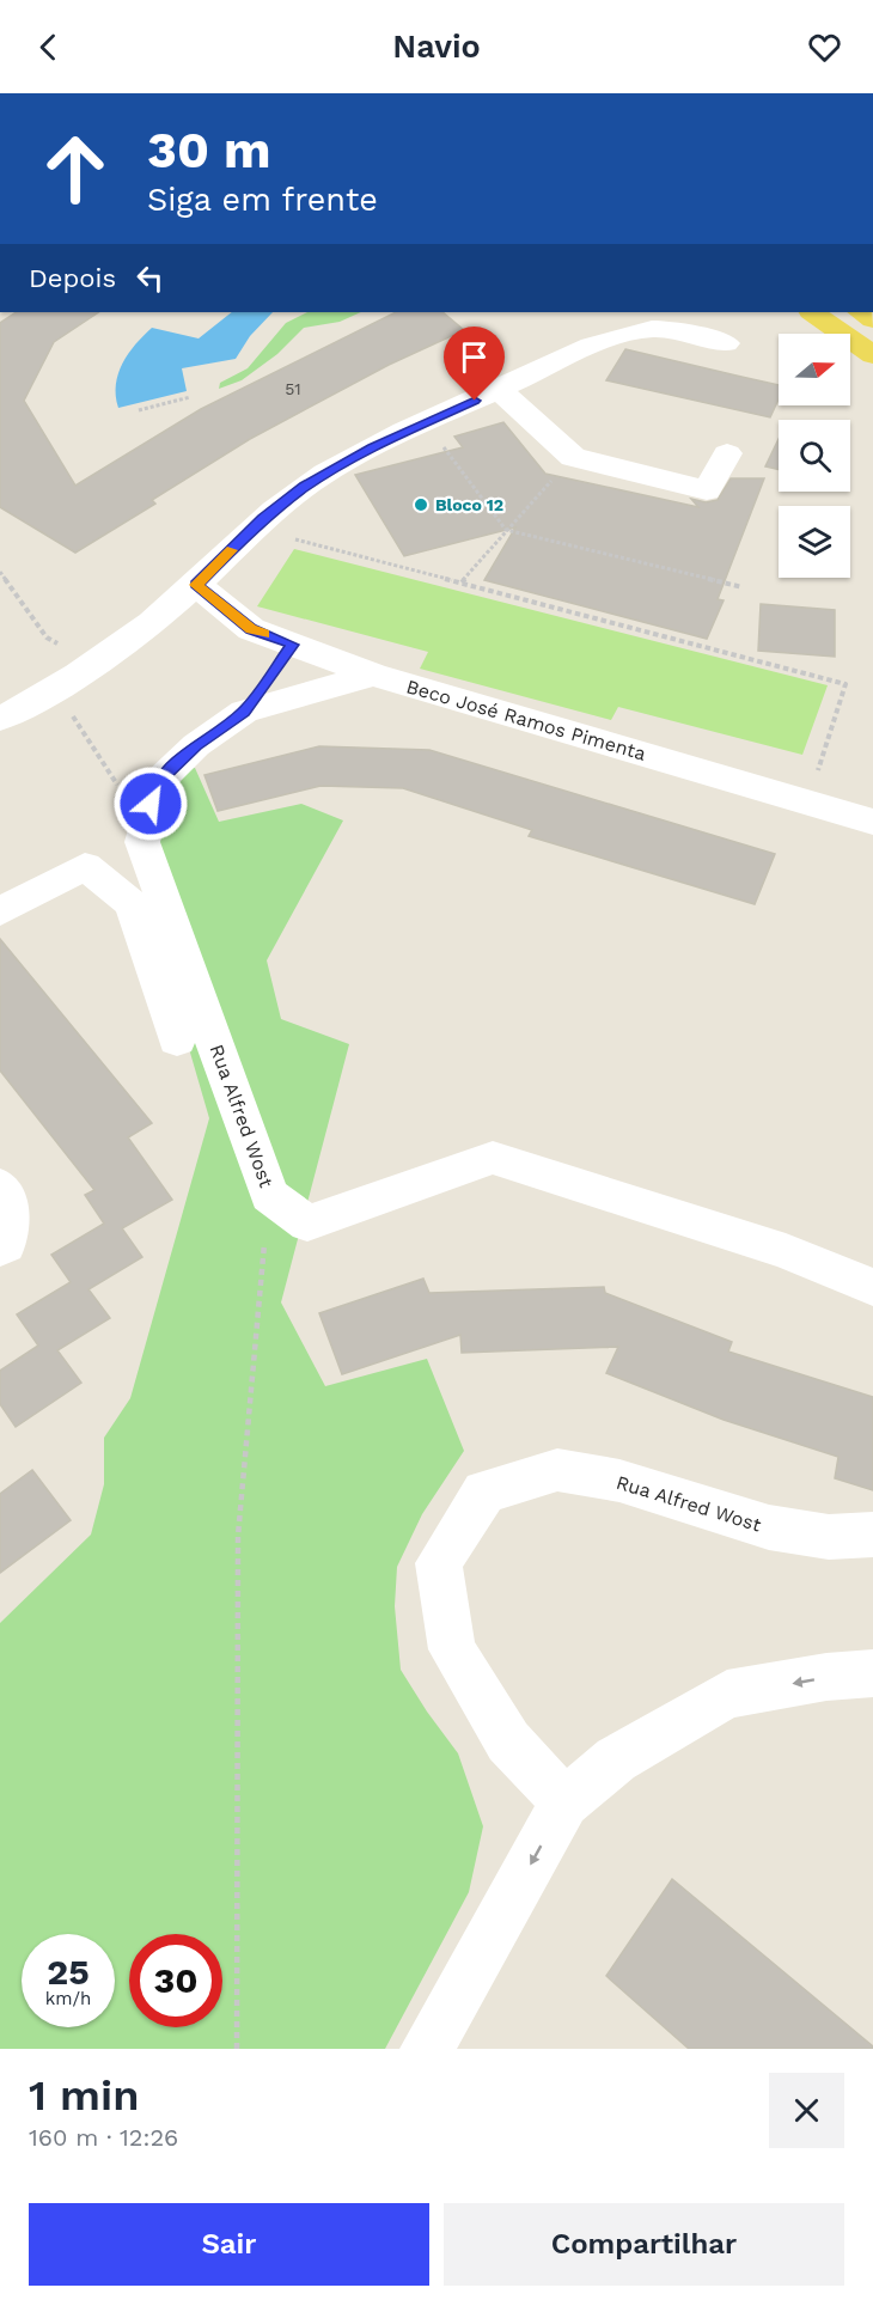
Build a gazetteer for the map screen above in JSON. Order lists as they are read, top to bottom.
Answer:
{
  "streets": {
    "street": ["Beco José Ramos Pimenta", "Rua Alfred Wost"]
  },
  "crossings": [
    ["Beco José Ramos Pimenta", "Rua Alfred Wost"]
  ],
  "places": ["Bloco 12"],
  "house_numbers": ["51"],
  "north": "right",
  "page": {
    "header": "Navio",
    "turn": ["30 m", "Siga em frente"],
    "then": "Depois",
    "speed": "25 km/h",
    "limit": "30",
    "heading": ["1 min", "160 m · 12:26"],
    "buttons": ["Sair", "Compartilhar"]
  }
}
